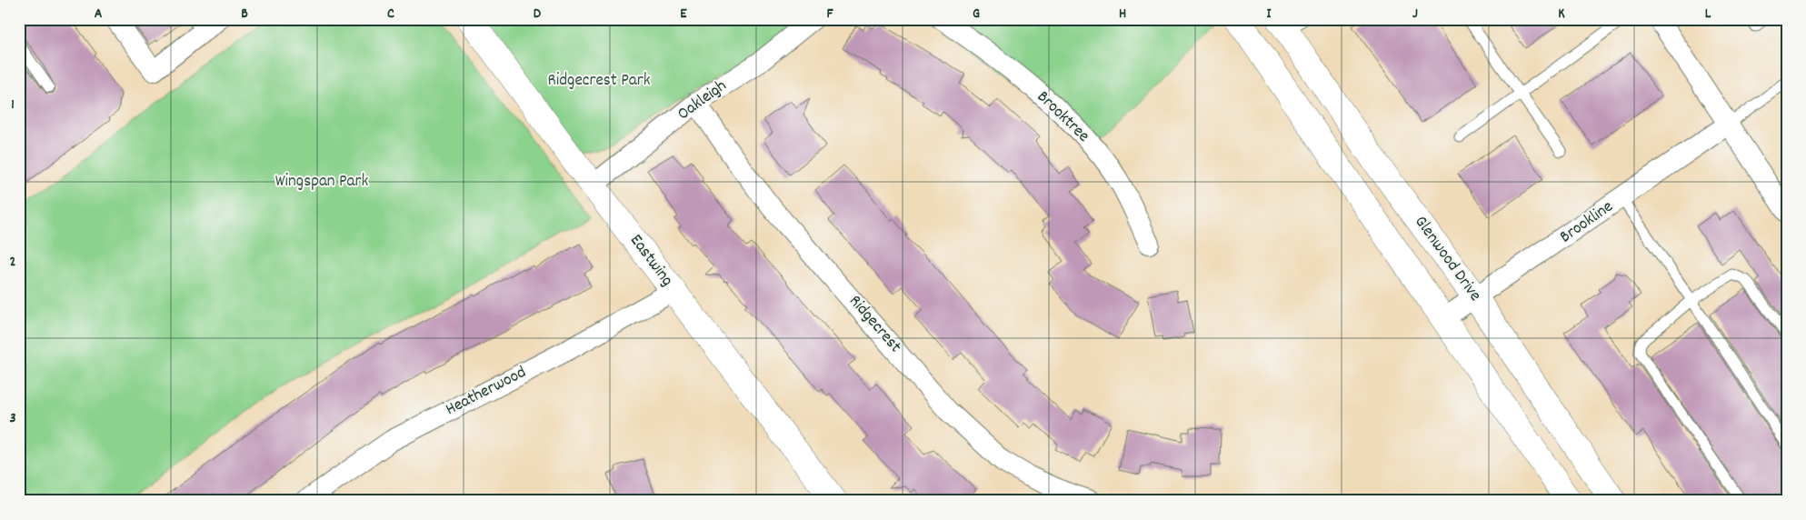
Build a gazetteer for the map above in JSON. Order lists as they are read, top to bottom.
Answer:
{
  "streets": {
    "main road": ["Glenwood Drive", "Eastwing"],
    "street": [
      "Oakleigh",
      "Brooktree",
      "Brookline",
      "Ridgecrest",
      "Heatherwood"
    ]
  },
  "crossings": [
    ["Oakleigh", "Eastwing"],
    ["Oakleigh", "Ridgecrest"],
    ["Brookline", "Glenwood Drive"],
    ["Eastwing", "Heatherwood"]
  ],
  "parks": ["Ridgecrest Park", "Wingspan Park"],
  "grid": {
    "columns": [
      "A",
      "B",
      "C",
      "D",
      "E",
      "F",
      "G",
      "H",
      "I",
      "J",
      "K",
      "L"
    ],
    "rows": ["1", "2", "3"]
  }
}
